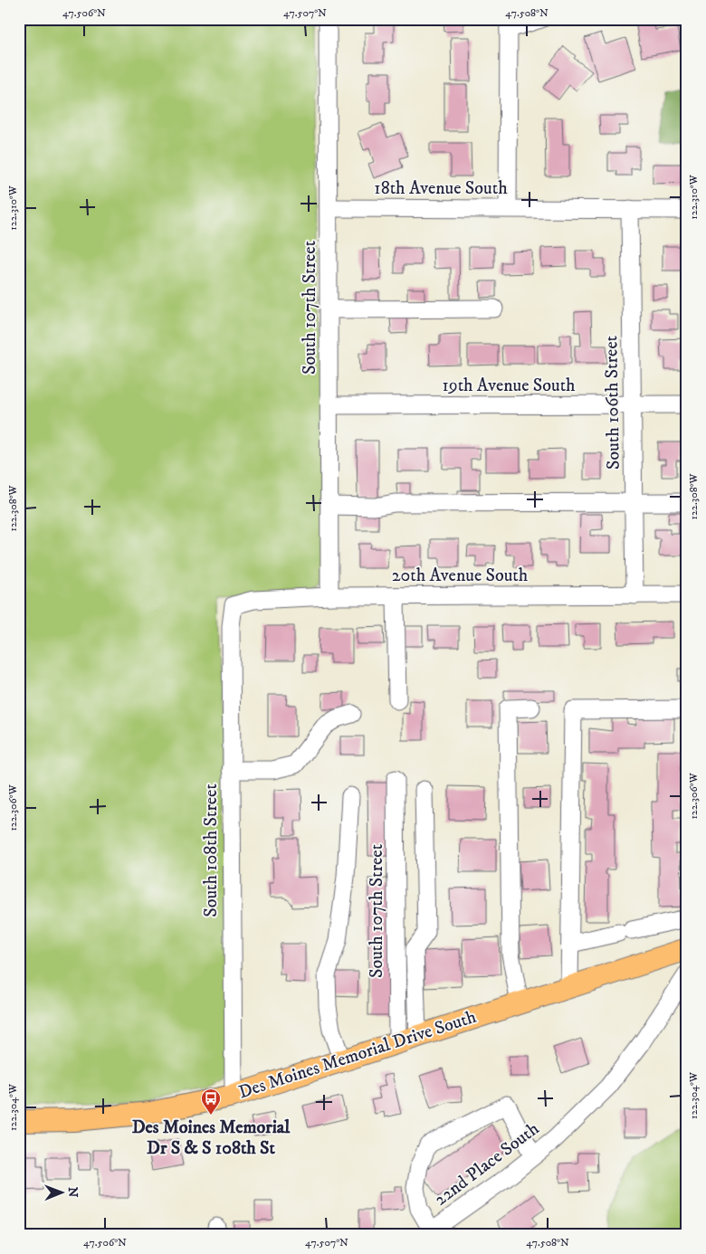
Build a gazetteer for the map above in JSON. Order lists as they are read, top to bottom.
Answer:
{
  "streets": {
    "main road": ["Des Moines Memorial Drive South"],
    "street": [
      "18th Avenue South",
      "South 107th Street",
      "19th Avenue South",
      "South 106th Street",
      "20th Avenue South",
      "South 108th Street",
      "22nd Place South"
    ]
  },
  "crossings": [
    ["18th Avenue South", "South 107th Street"],
    ["18th Avenue South", "South 106th Street"],
    ["South 107th Street", "19th Avenue South"],
    ["South 107th Street", "20th Avenue South"],
    ["South 107th Street", "Des Moines Memorial Drive South"],
    ["19th Avenue South", "South 106th Street"],
    ["South 106th Street", "20th Avenue South"],
    ["20th Avenue South", "South 108th Street"],
    ["South 108th Street", "Des Moines Memorial Drive South"]
  ],
  "places": {
    "bus stop": ["Des Moines Memorial Dr S & S 108th St"]
  },
  "north": "right",
  "coordinates": [
    "47.506°N",
    "47.507°N",
    "47.508°N",
    "122.310°W",
    "122.308°W",
    "122.306°W",
    "122.304°W"
  ]
}
